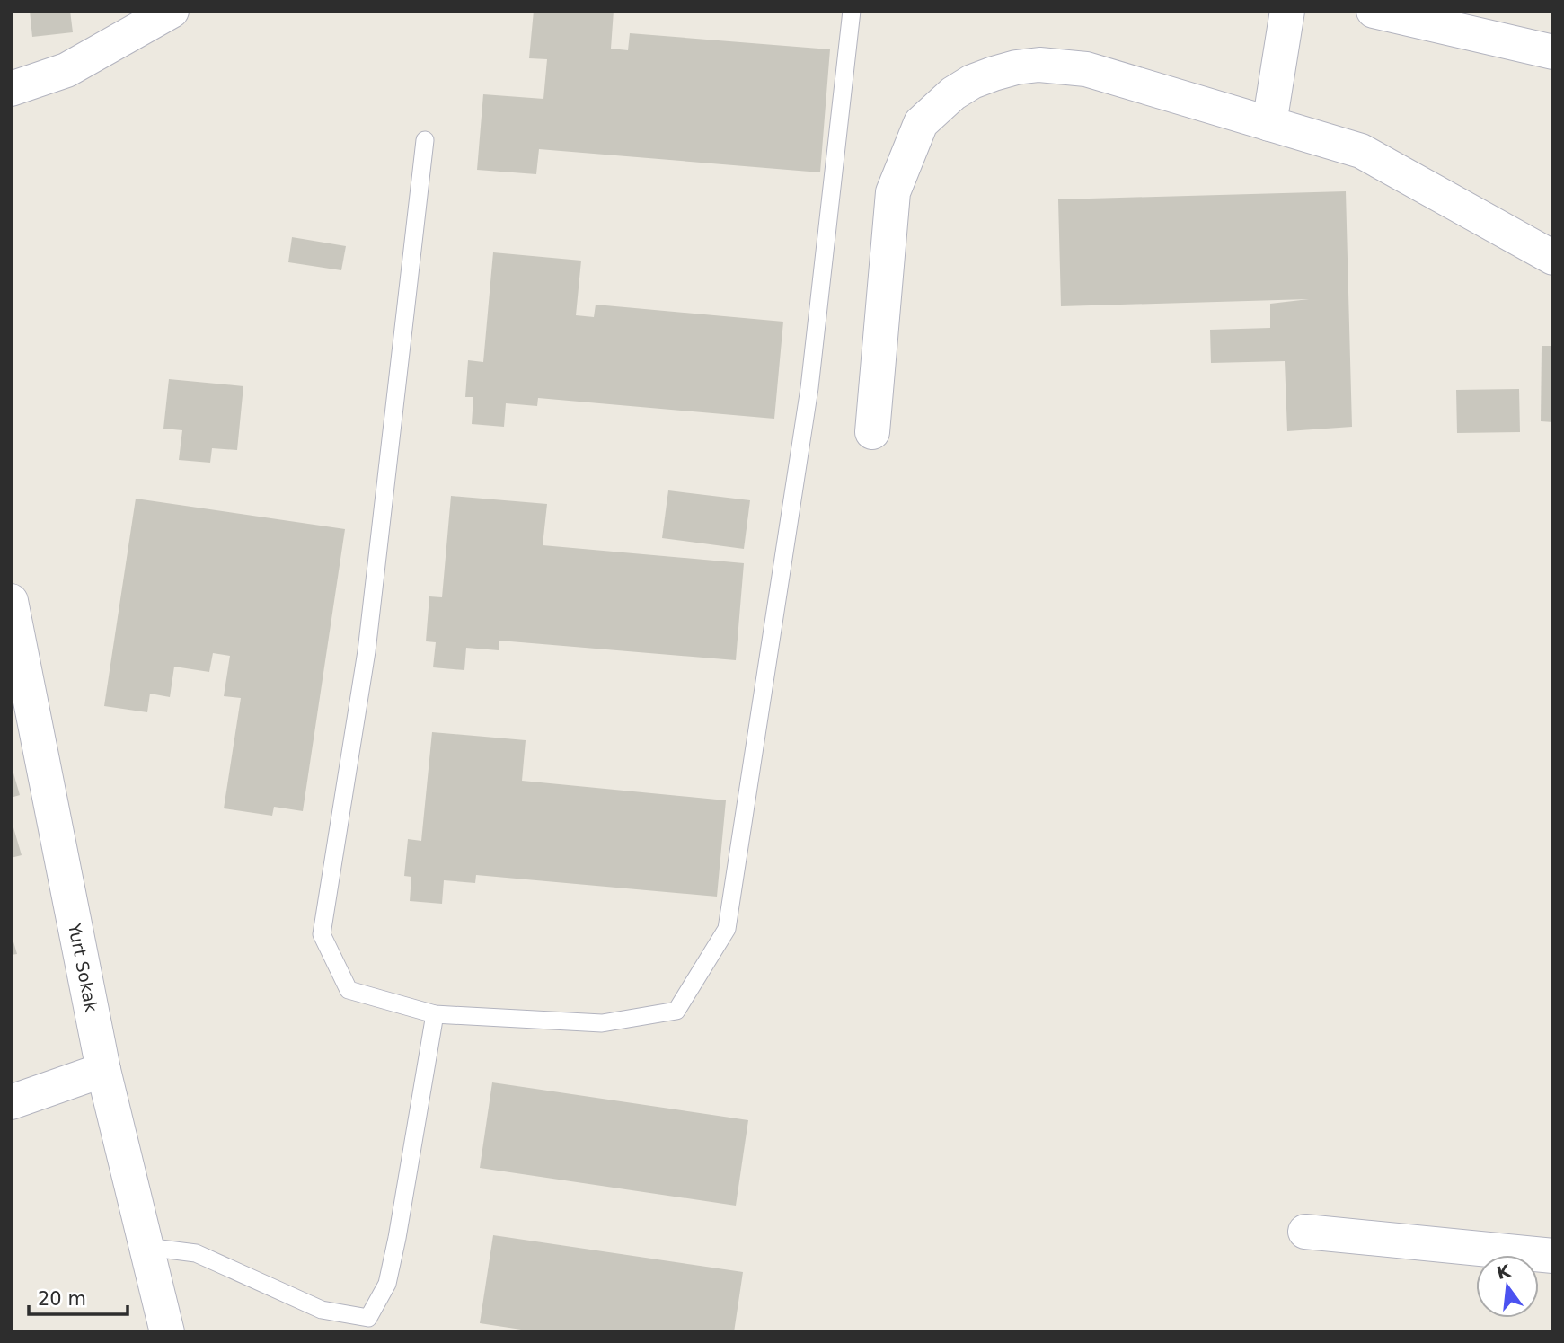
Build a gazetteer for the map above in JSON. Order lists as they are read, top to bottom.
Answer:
{
  "streets": {
    "street": ["Yurt Sokak"]
  },
  "scale_bar": "20 m",
  "north": "top"
}
